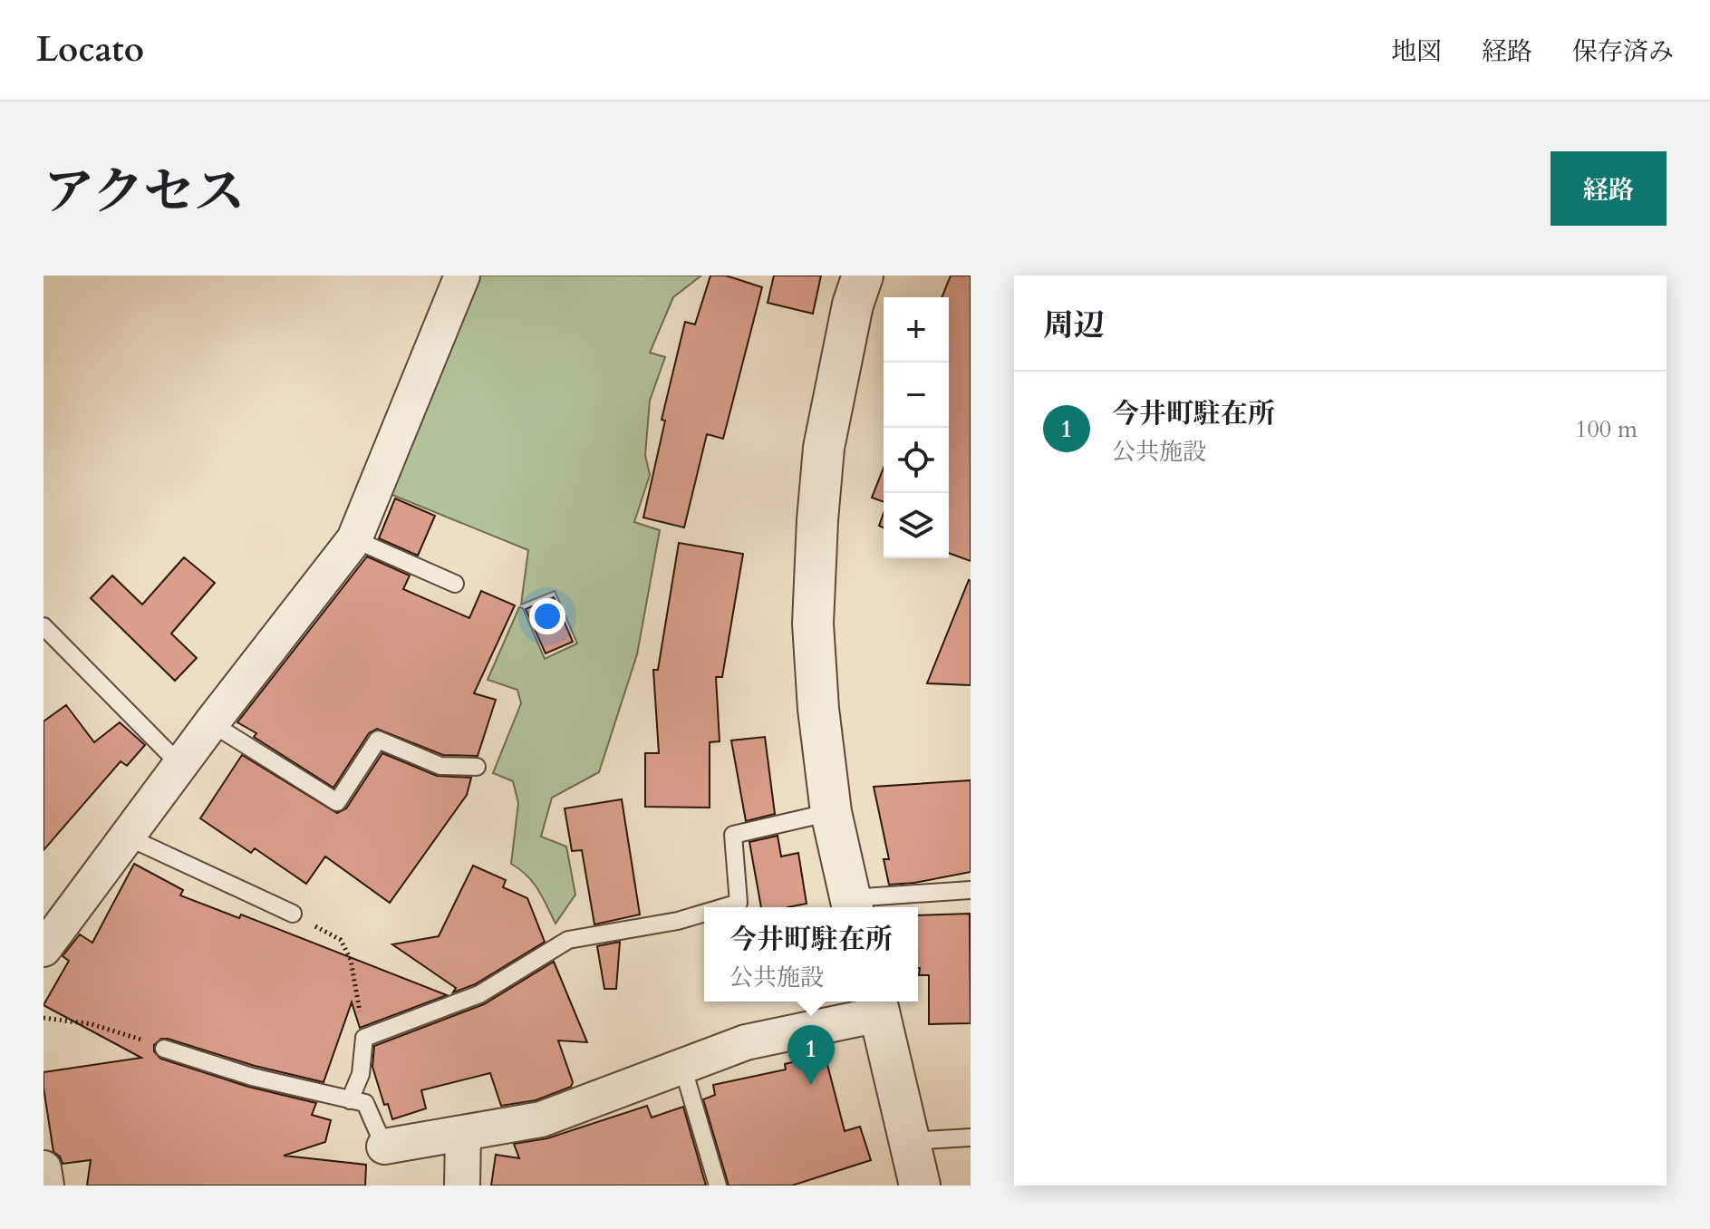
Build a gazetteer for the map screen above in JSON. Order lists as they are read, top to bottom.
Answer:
{
  "page": {
    "header": "Locato",
    "nav": ["地図", "経路", "保存済み"],
    "title": "アクセス",
    "buttons": "経路",
    "heading": "周辺",
    "map_buttons": ["+", "−"],
    "list": [
      {
        "mark": "1",
        "name": "今井町駐在所",
        "note": "公共施設",
        "value": "100 m"
      }
    ],
    "popup": ["今井町駐在所", "公共施設"],
    "pins": "1"
  }
}
